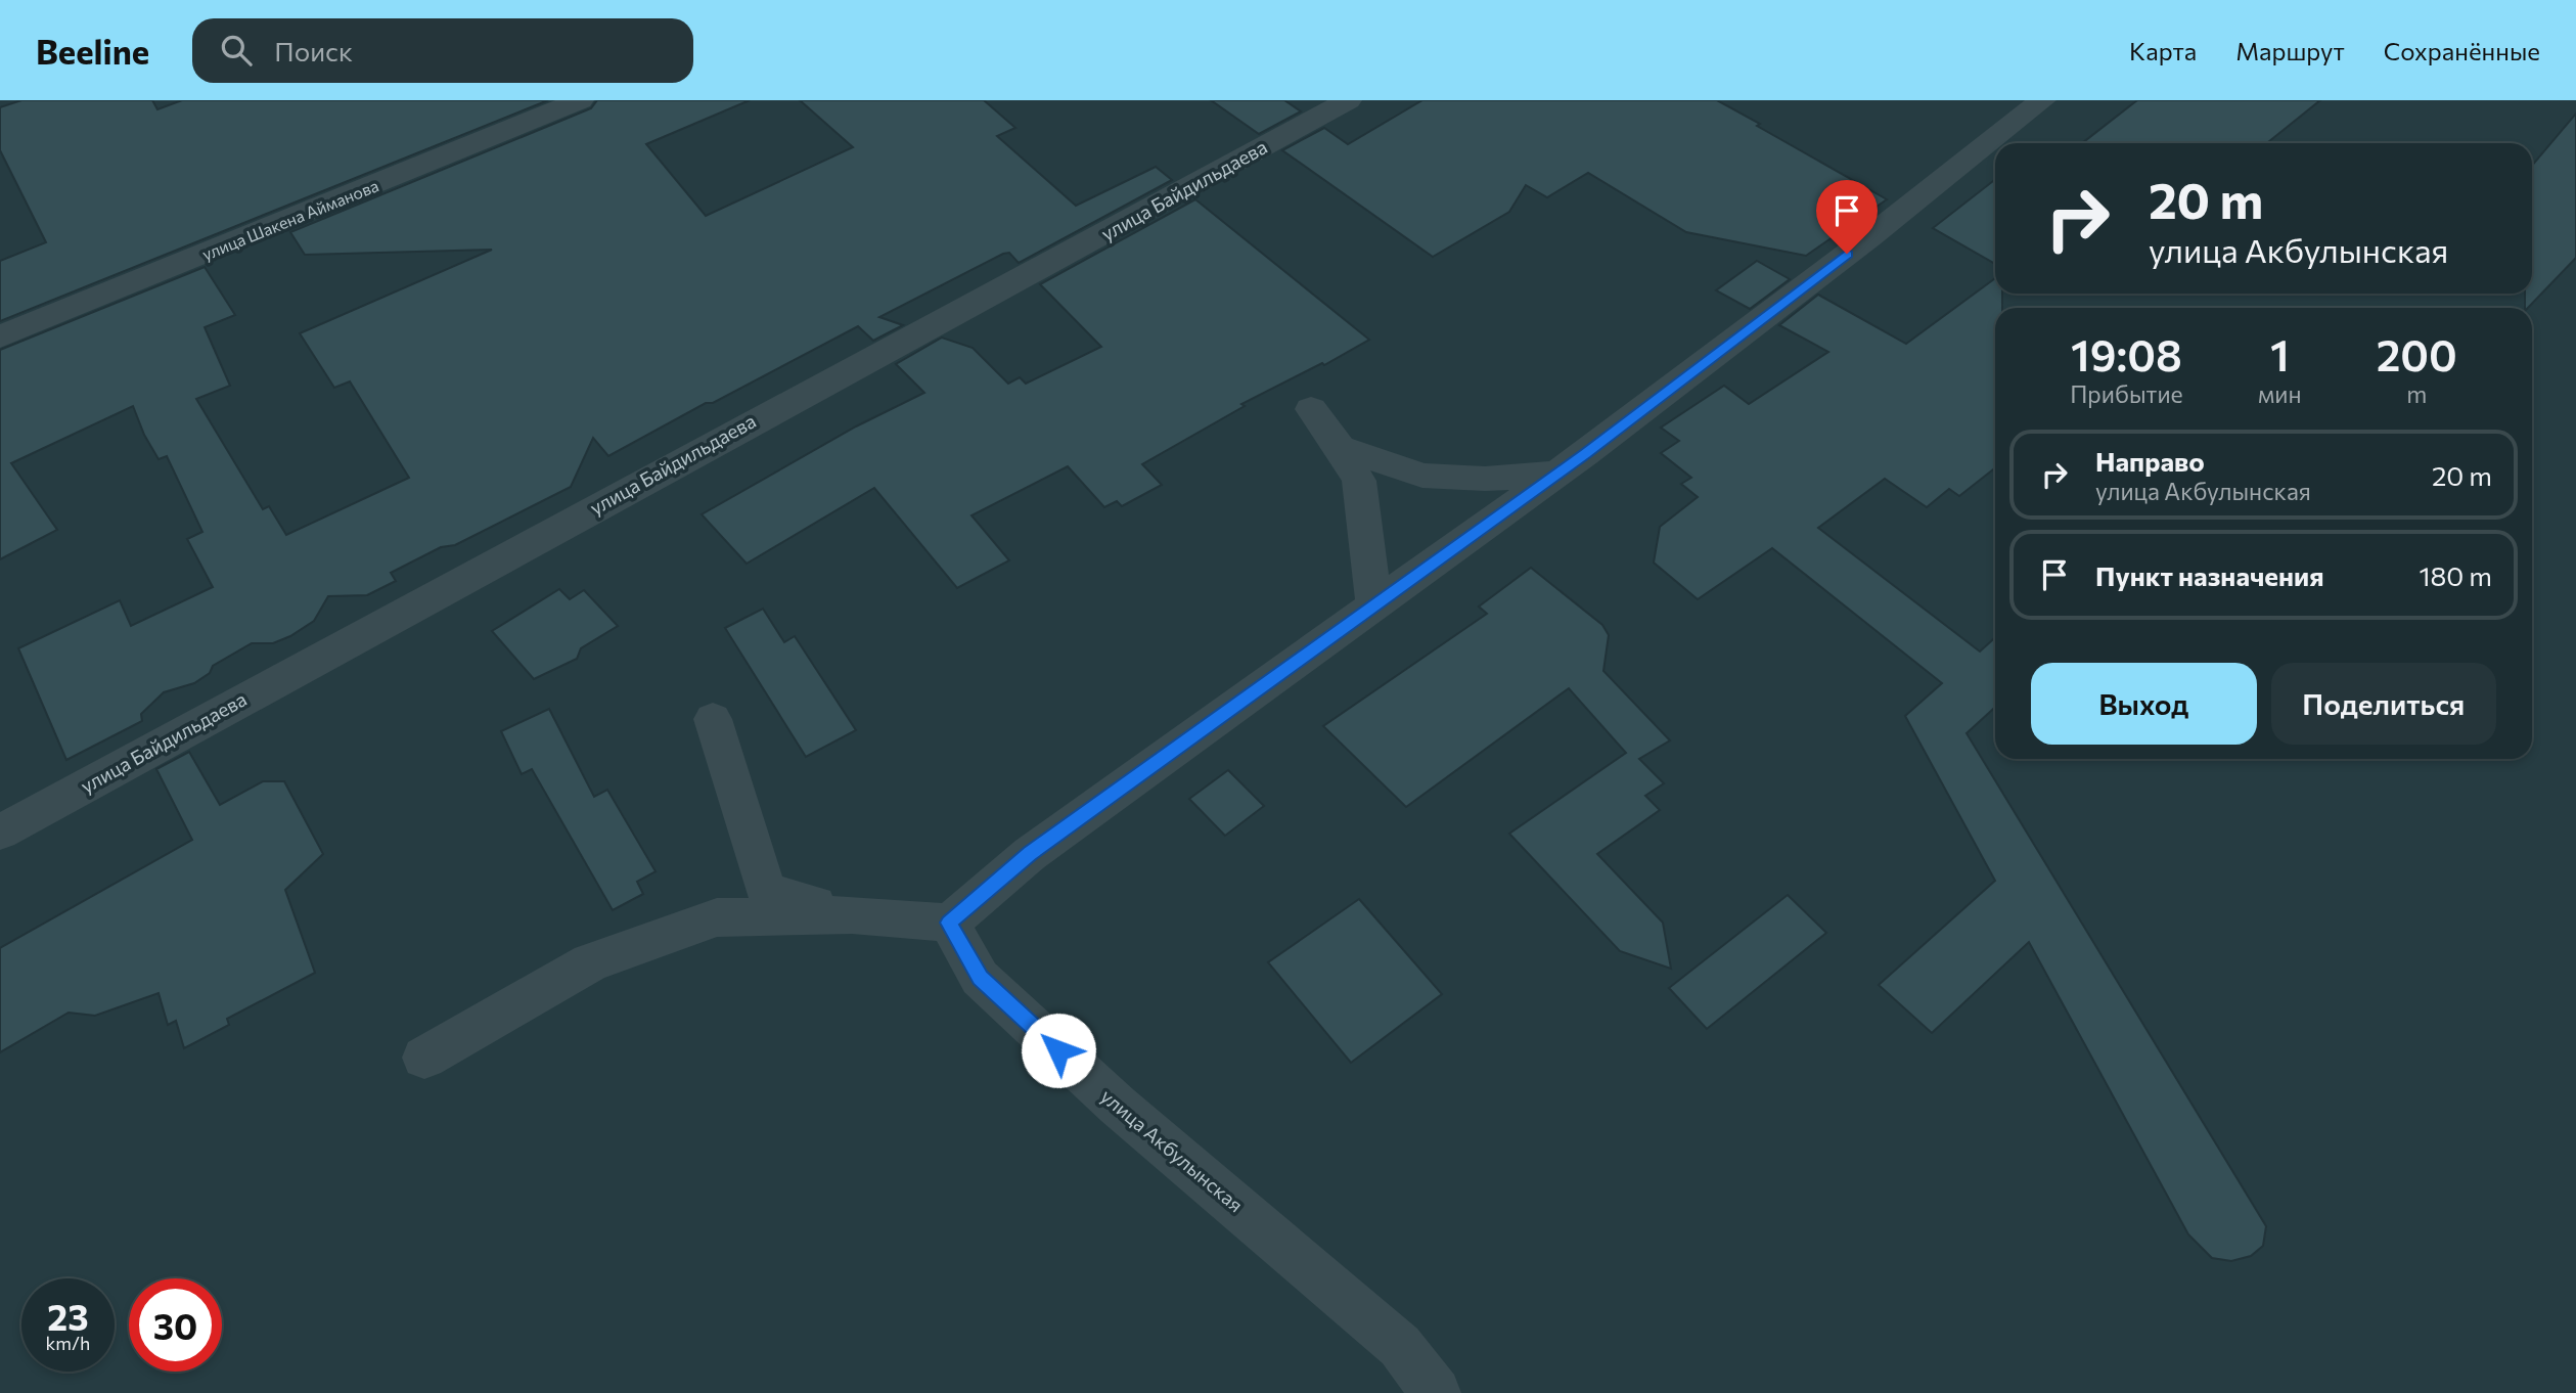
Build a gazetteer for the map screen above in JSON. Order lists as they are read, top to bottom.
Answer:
{
  "streets": {
    "street": ["улица Байдильдаева", "улица Шакена Айманова", "улица Акбулынская"]
  },
  "page": {
    "header": "Beeline",
    "search": "Поиск",
    "nav": ["Карта", "Маршрут", "Сохранённые"],
    "turn": ["20 m", "улица Акбулынская"],
    "eta": [
      "19:08",
      "Прибытие",
      "1",
      "мин",
      "200",
      "m"
    ],
    "list": [
      {
        "name": "Направо",
        "note": "улица Акбулынская",
        "value": "20 m"
      },
      {
        "name": "Пункт назначения",
        "value": "180 m"
      }
    ],
    "buttons": ["Выход", "Поделиться"],
    "speed": "23 km/h",
    "limit": "30"
  }
}
